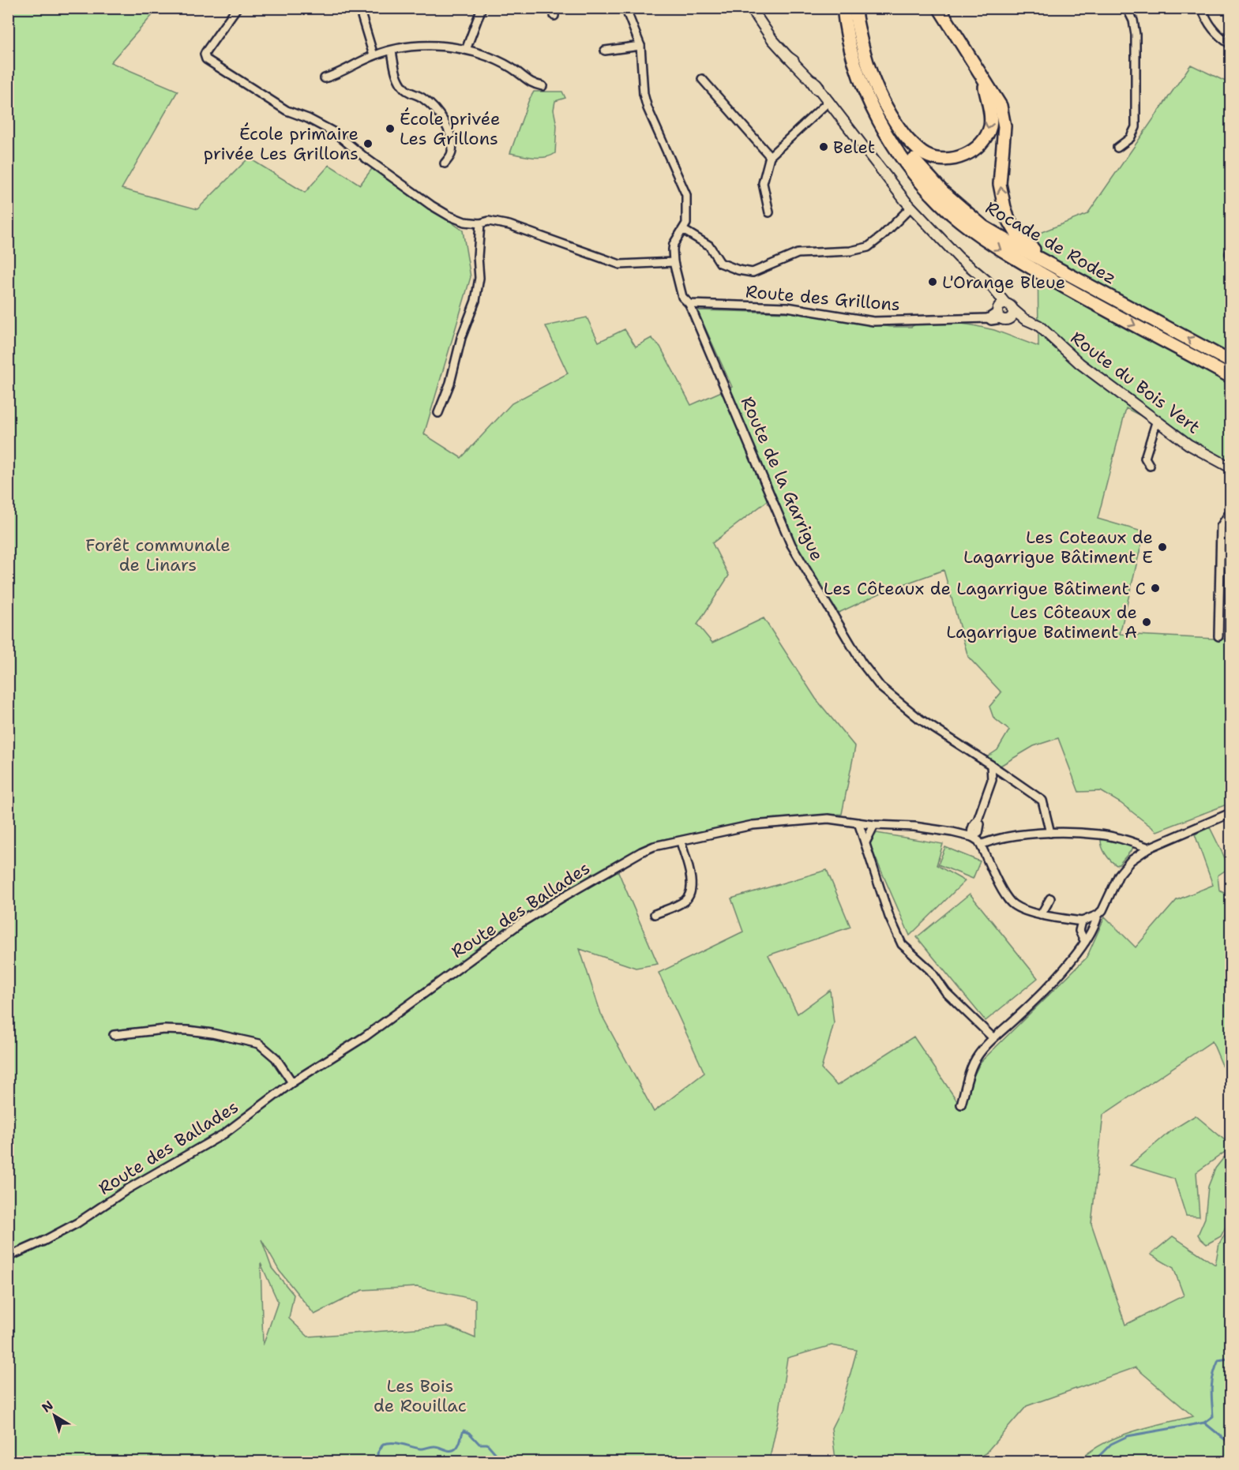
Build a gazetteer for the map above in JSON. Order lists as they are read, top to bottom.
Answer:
{
  "streets": {
    "highway": ["Rocade de Rodez"],
    "street": [
      "Route des Grillons",
      "Route du Bois Vert",
      "Route de la Garrigue",
      "Route des Ballades"
    ]
  },
  "crossings": [
    ["Route des Grillons", "Route du Bois Vert"],
    ["Route des Grillons", "Route de la Garrigue"]
  ],
  "parks": ["Forêt communale de Linars", "Les Bois de Rouillac"],
  "places": [
    "École privée Les Grillons",
    "École primaire privée Les Grillons",
    "Belet",
    "L'Orange Bleue",
    "Les Coteaux de Lagarrigue Bâtiment E",
    "Les Côteaux de Lagarrigue Bâtiment C",
    "Les Côteaux de Lagarrigue Batiment A"
  ],
  "north": "top left"
}
